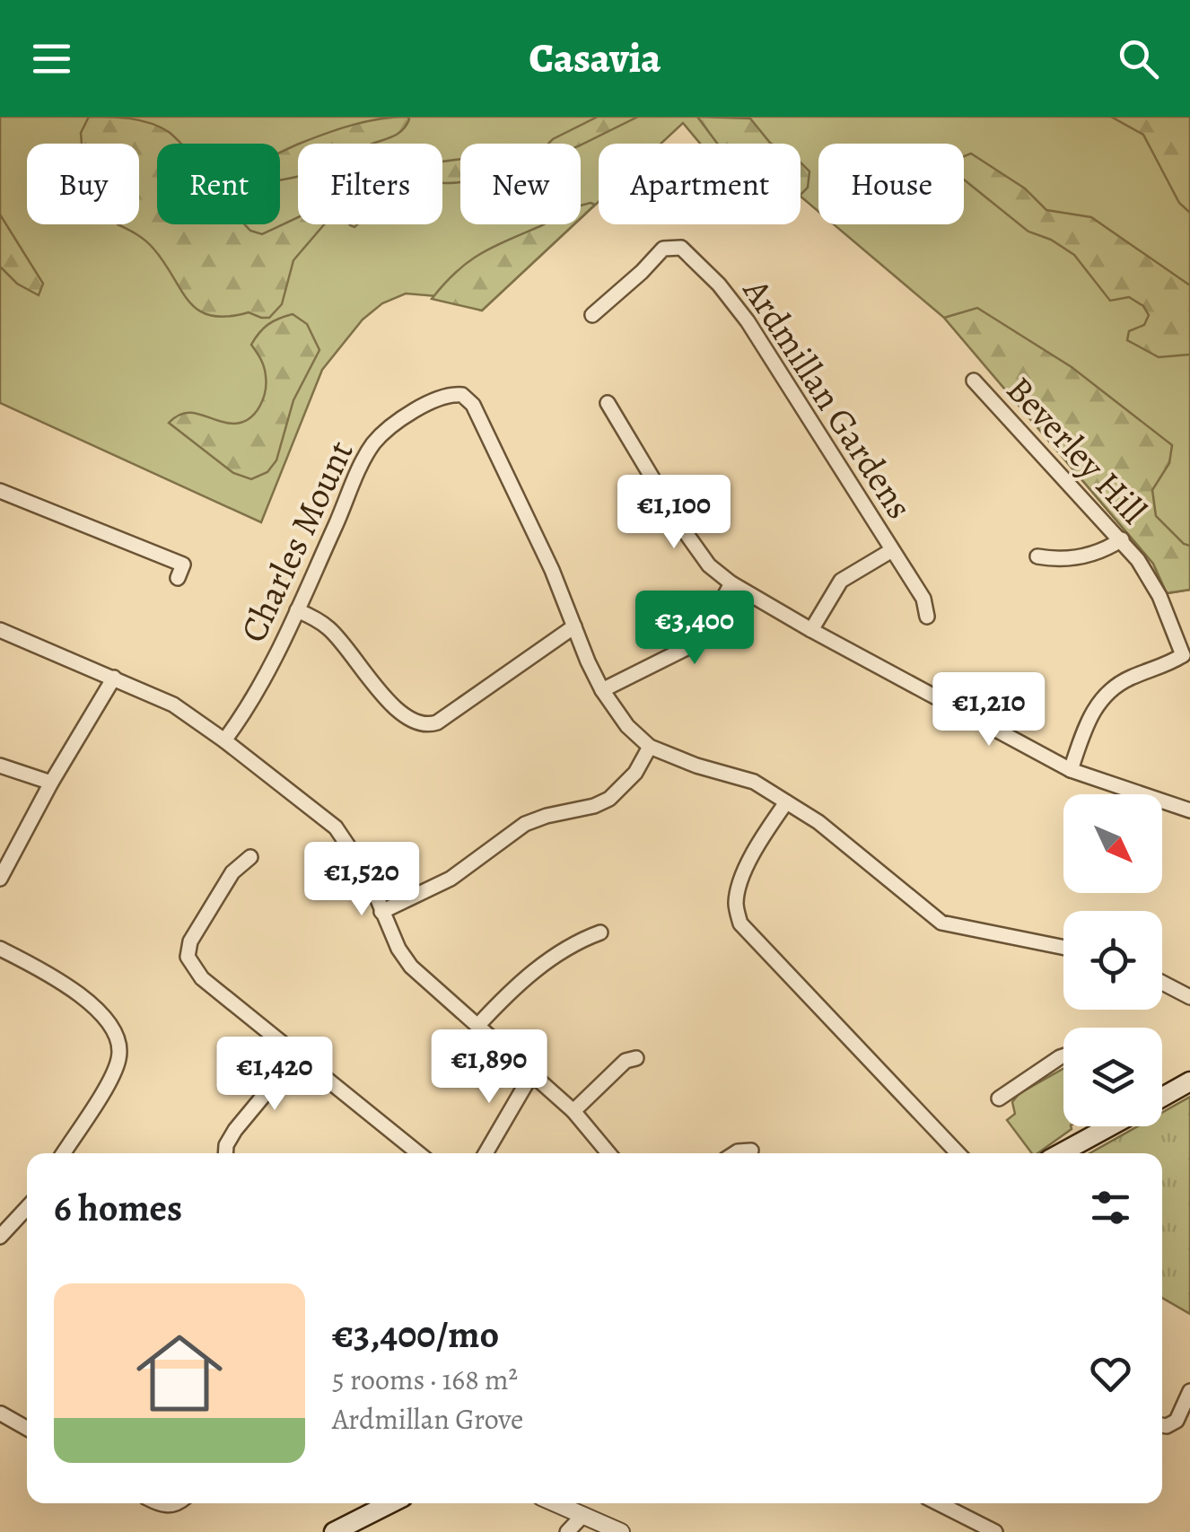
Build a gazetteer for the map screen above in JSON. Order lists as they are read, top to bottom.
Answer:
{
  "streets": {
    "street": ["Ardmillan Gardens", "Beverley Hill", "Charles Mount"]
  },
  "north": "bottom right",
  "page": {
    "header": "Casavia",
    "chip": [
      "Buy",
      "Rent",
      "Filters",
      "New",
      "Apartment",
      "House"
    ],
    "price": [
      "€1,100",
      "€3,400",
      "€1,210",
      "€1,520",
      "€1,890",
      "€1,420"
    ],
    "heading": "6 homes",
    "list": [
      {
        "name": "€3,400/mo",
        "note": "5 rooms · 168 m² · Ardmillan Grove"
      }
    ]
  }
}
